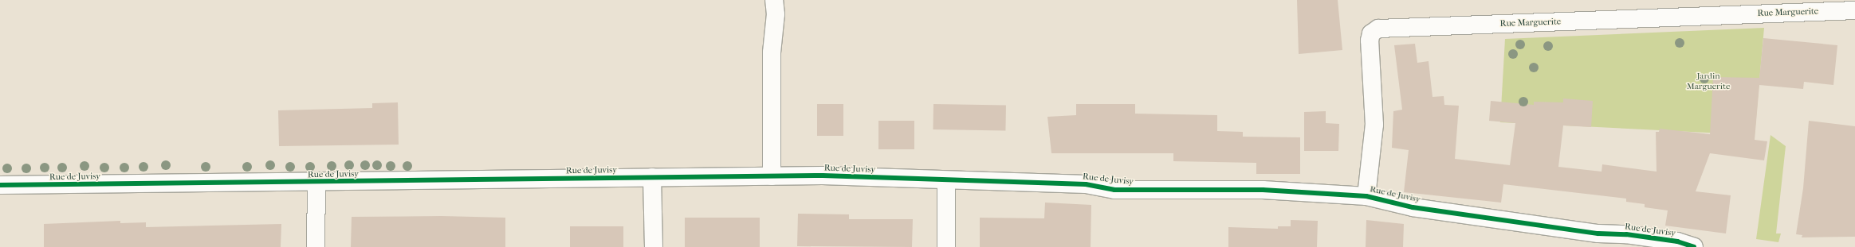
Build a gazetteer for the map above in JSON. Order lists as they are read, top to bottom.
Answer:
{
  "streets": {
    "street": ["Rue Marguerite", "Rue de Juvisy"]
  },
  "crossings": [
    ["Rue Marguerite", "Rue de Juvisy"]
  ],
  "parks": ["Jardin Marguerite"]
}
